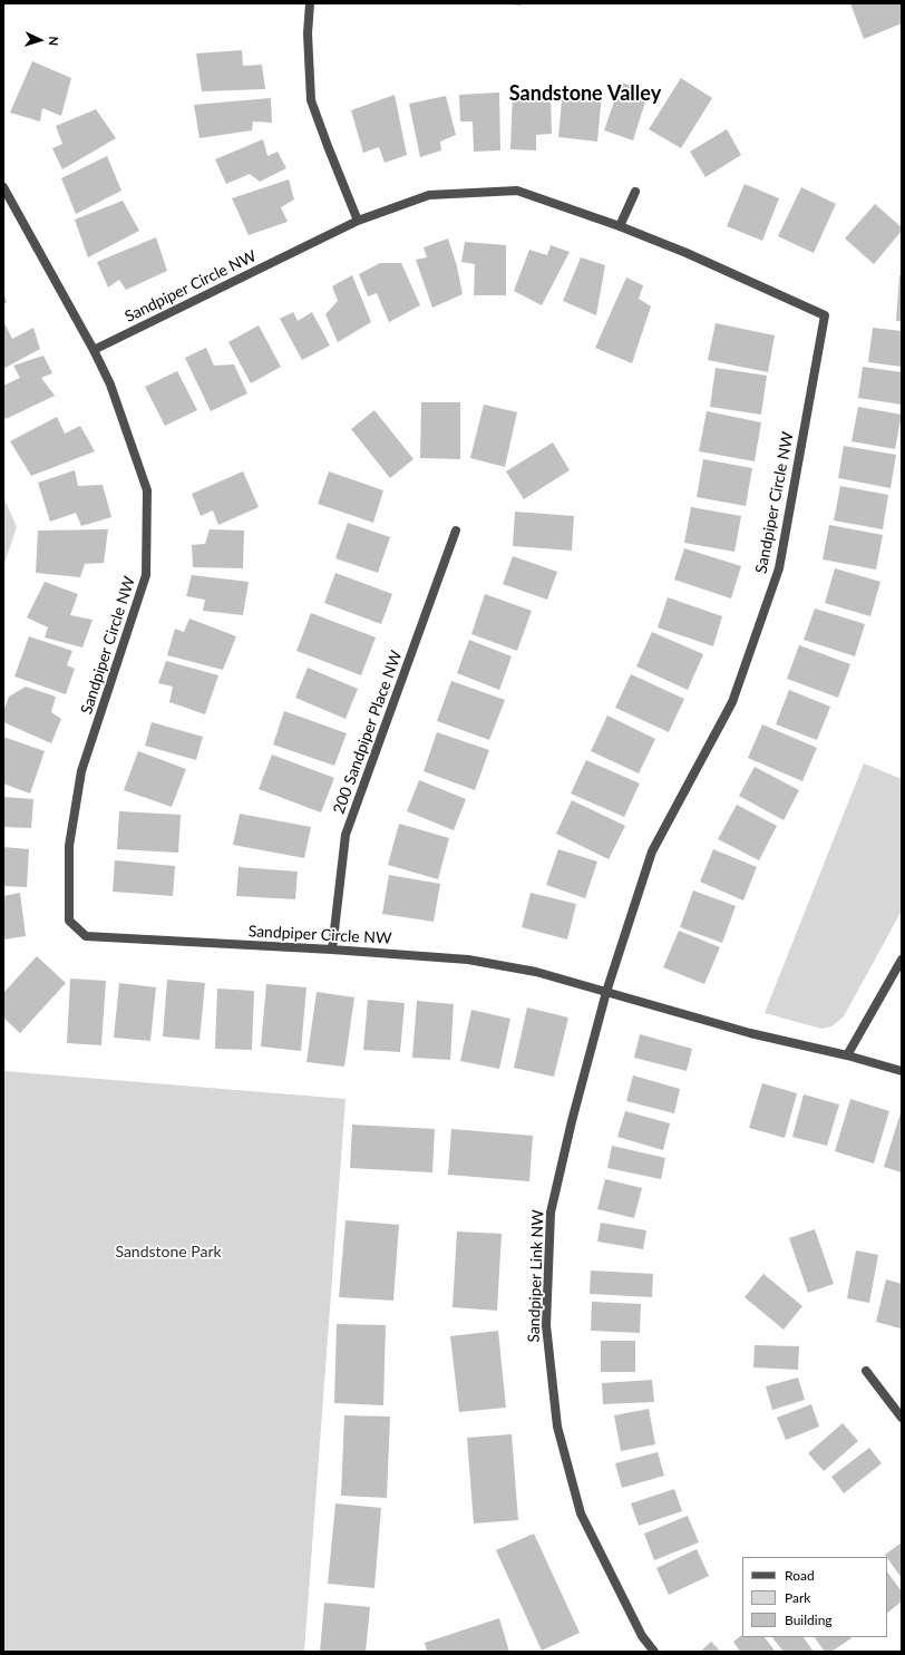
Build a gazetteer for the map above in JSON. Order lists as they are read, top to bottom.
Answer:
{
  "streets": {
    "street": ["Sandpiper Circle NW", "200 Sandpiper Place NW", "Sandpiper Link NW"]
  },
  "crossings": [
    ["Sandpiper Circle NW", "200 Sandpiper Place NW"],
    ["Sandpiper Circle NW", "Sandpiper Link NW"]
  ],
  "districts": ["Sandstone Valley"],
  "parks": ["Sandstone Park"],
  "legend": ["Road", "Park", "Building"],
  "north": "right"
}
